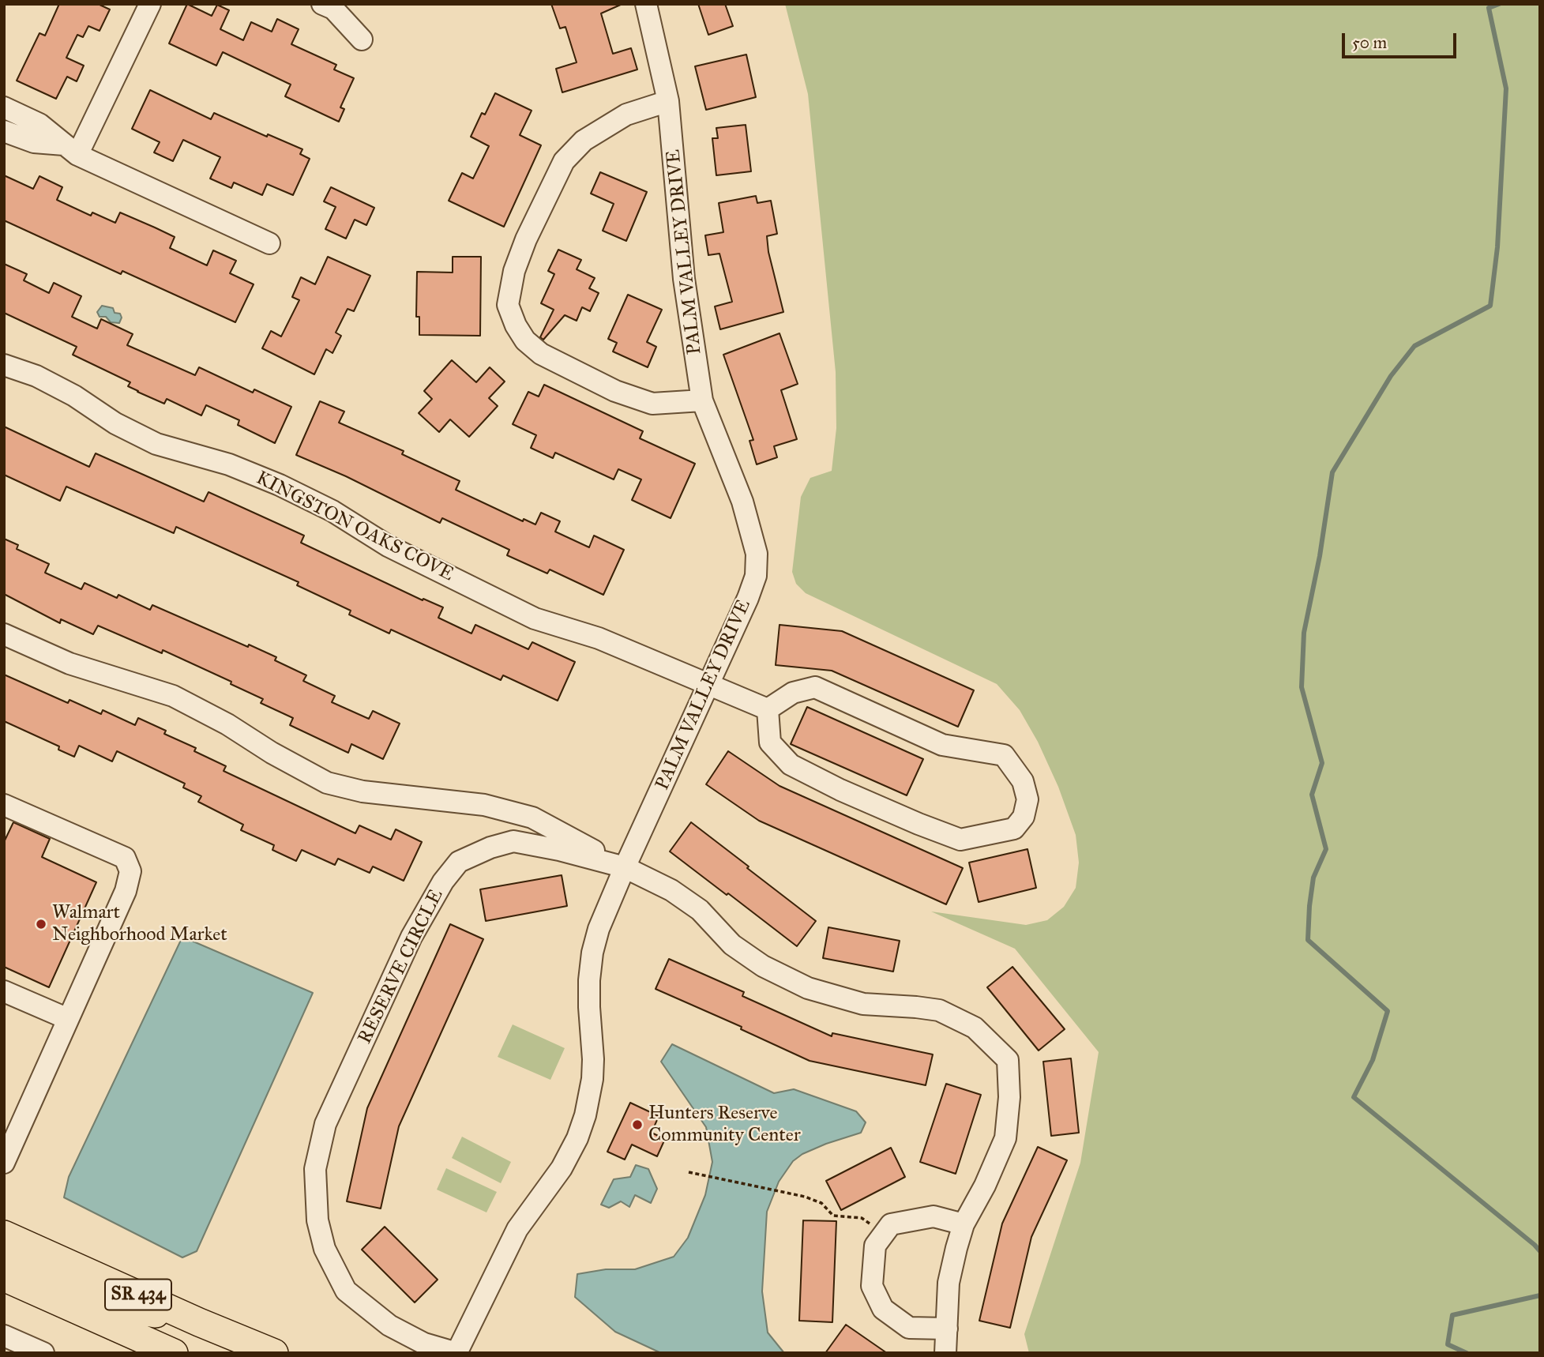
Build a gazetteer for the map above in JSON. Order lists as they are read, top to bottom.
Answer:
{
  "streets": {
    "main road": ["SR 434"],
    "street": ["PALM VALLEY DRIVE", "KINGSTON OAKS COVE", "RESERVE CIRCLE"]
  },
  "crossings": [
    ["PALM VALLEY DRIVE", "KINGSTON OAKS COVE"],
    ["PALM VALLEY DRIVE", "RESERVE CIRCLE"]
  ],
  "places": ["Walmart Neighborhood Market", "Hunters Reserve Community Center"],
  "scale_bar": "50 m"
}
